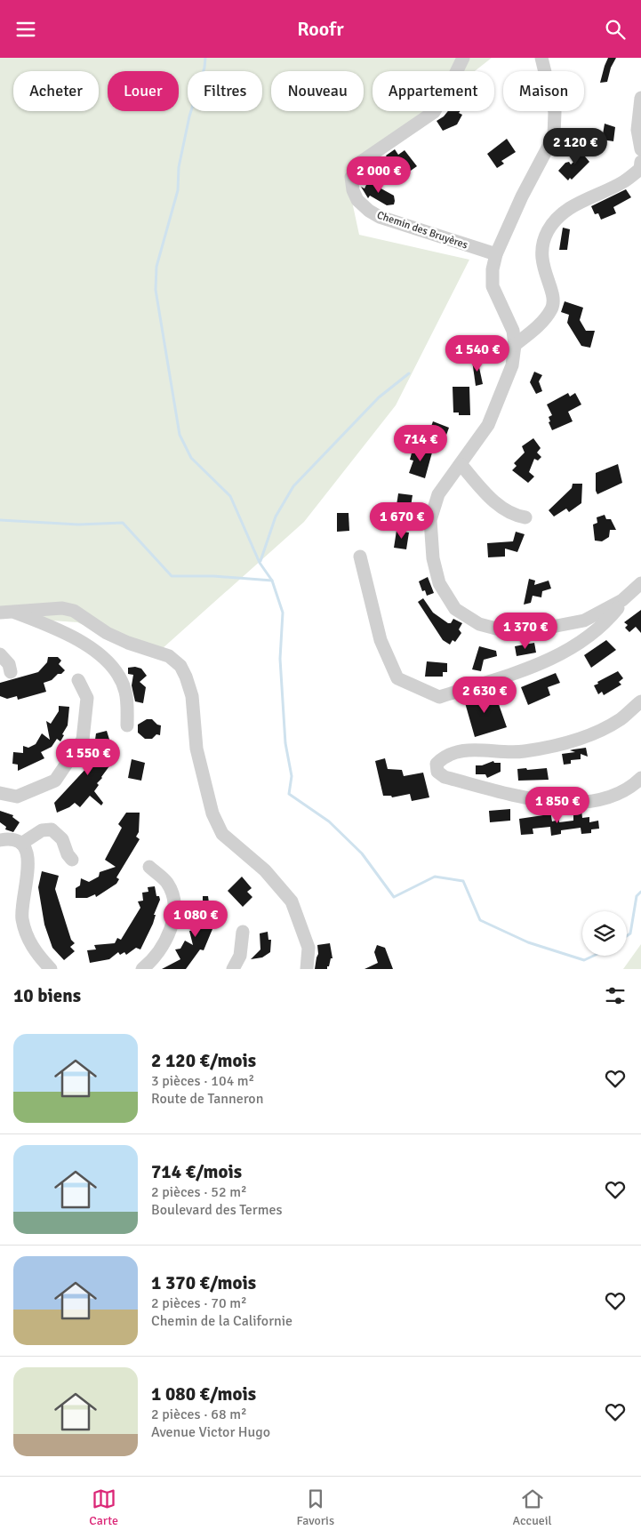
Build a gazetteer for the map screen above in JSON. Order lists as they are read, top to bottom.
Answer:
{
  "streets": {
    "street": ["Chemin des Bruyères"]
  },
  "page": {
    "header": "Roofr",
    "chip": [
      "Acheter",
      "Louer",
      "Filtres",
      "Nouveau",
      "Appartement",
      "Maison"
    ],
    "price": [
      "2 120 €",
      "2 000 €",
      "1 540 €",
      "714 €",
      "1 670 €",
      "1 370 €",
      "2 630 €",
      "1 550 €",
      "1 850 €",
      "1 080 €"
    ],
    "heading": "10 biens",
    "list": [
      {
        "name": "2 120 €/mois",
        "note": "3 pièces · 104 m² · Route de Tanneron"
      },
      {
        "name": "714 €/mois",
        "note": "2 pièces · 52 m² · Boulevard des Termes"
      },
      {
        "name": "1 370 €/mois",
        "note": "2 pièces · 70 m² · Chemin de la Californie"
      },
      {
        "name": "1 080 €/mois",
        "note": "2 pièces · 68 m² · Avenue Victor Hugo"
      }
    ],
    "tabs": ["Carte", "Favoris", "Accueil"]
  }
}
